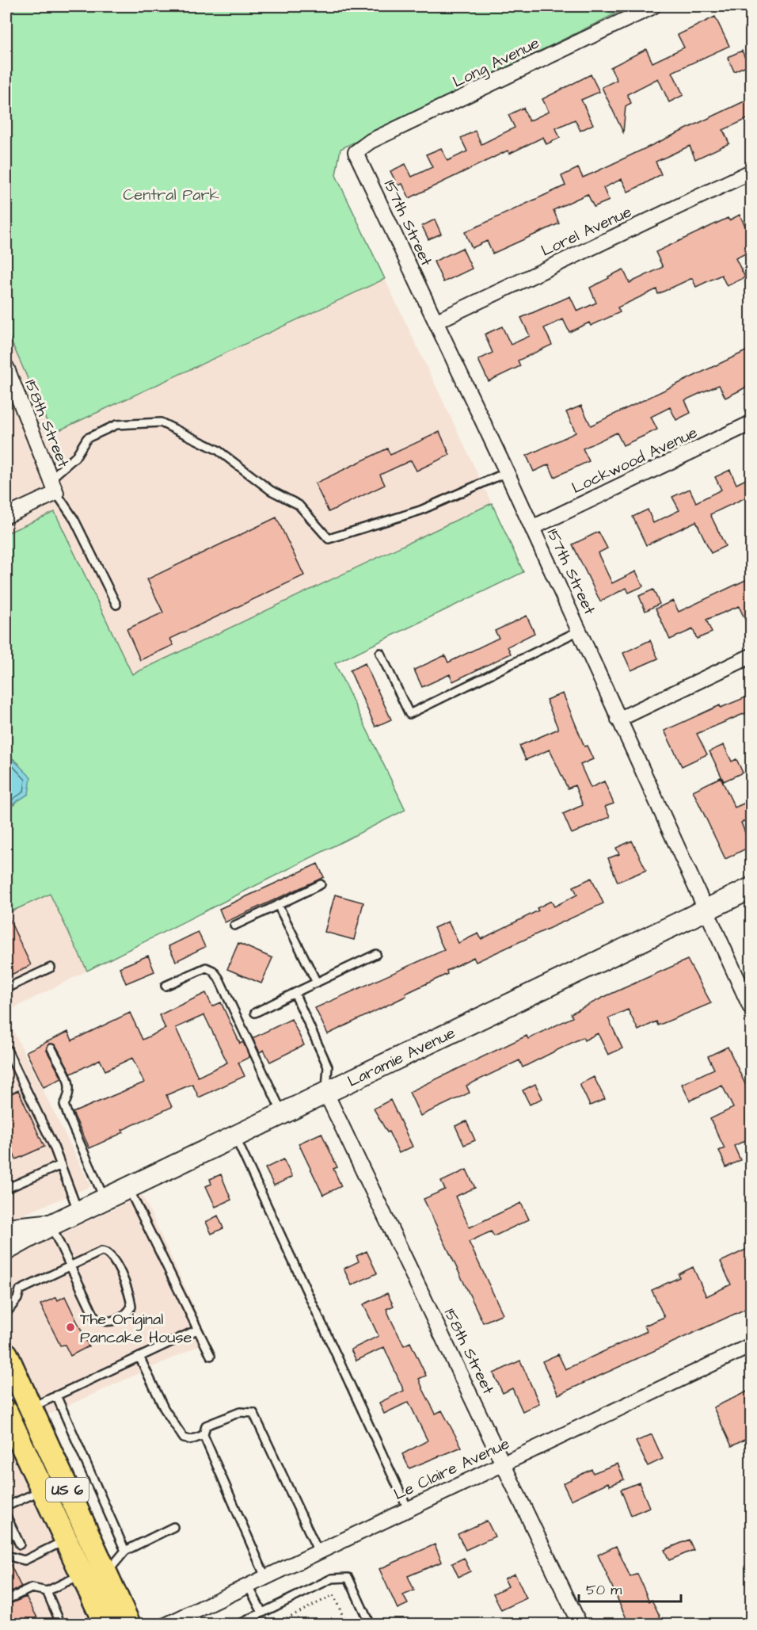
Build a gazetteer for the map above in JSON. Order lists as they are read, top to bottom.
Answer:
{
  "streets": {
    "main road": ["US 6"],
    "street": [
      "Long Avenue",
      "157th Street",
      "Lorel Avenue",
      "158th Street",
      "Lockwood Avenue",
      "Laramie Avenue",
      "Le Claire Avenue"
    ]
  },
  "crossings": [
    ["Long Avenue", "157th Street"],
    ["157th Street", "Lorel Avenue"],
    ["157th Street", "Lockwood Avenue"],
    ["157th Street", "Laramie Avenue"],
    ["158th Street", "Laramie Avenue"],
    ["158th Street", "Le Claire Avenue"]
  ],
  "parks": ["Central Park"],
  "places": ["The Original Pancake House"],
  "scale_bar": "50 m"
}
